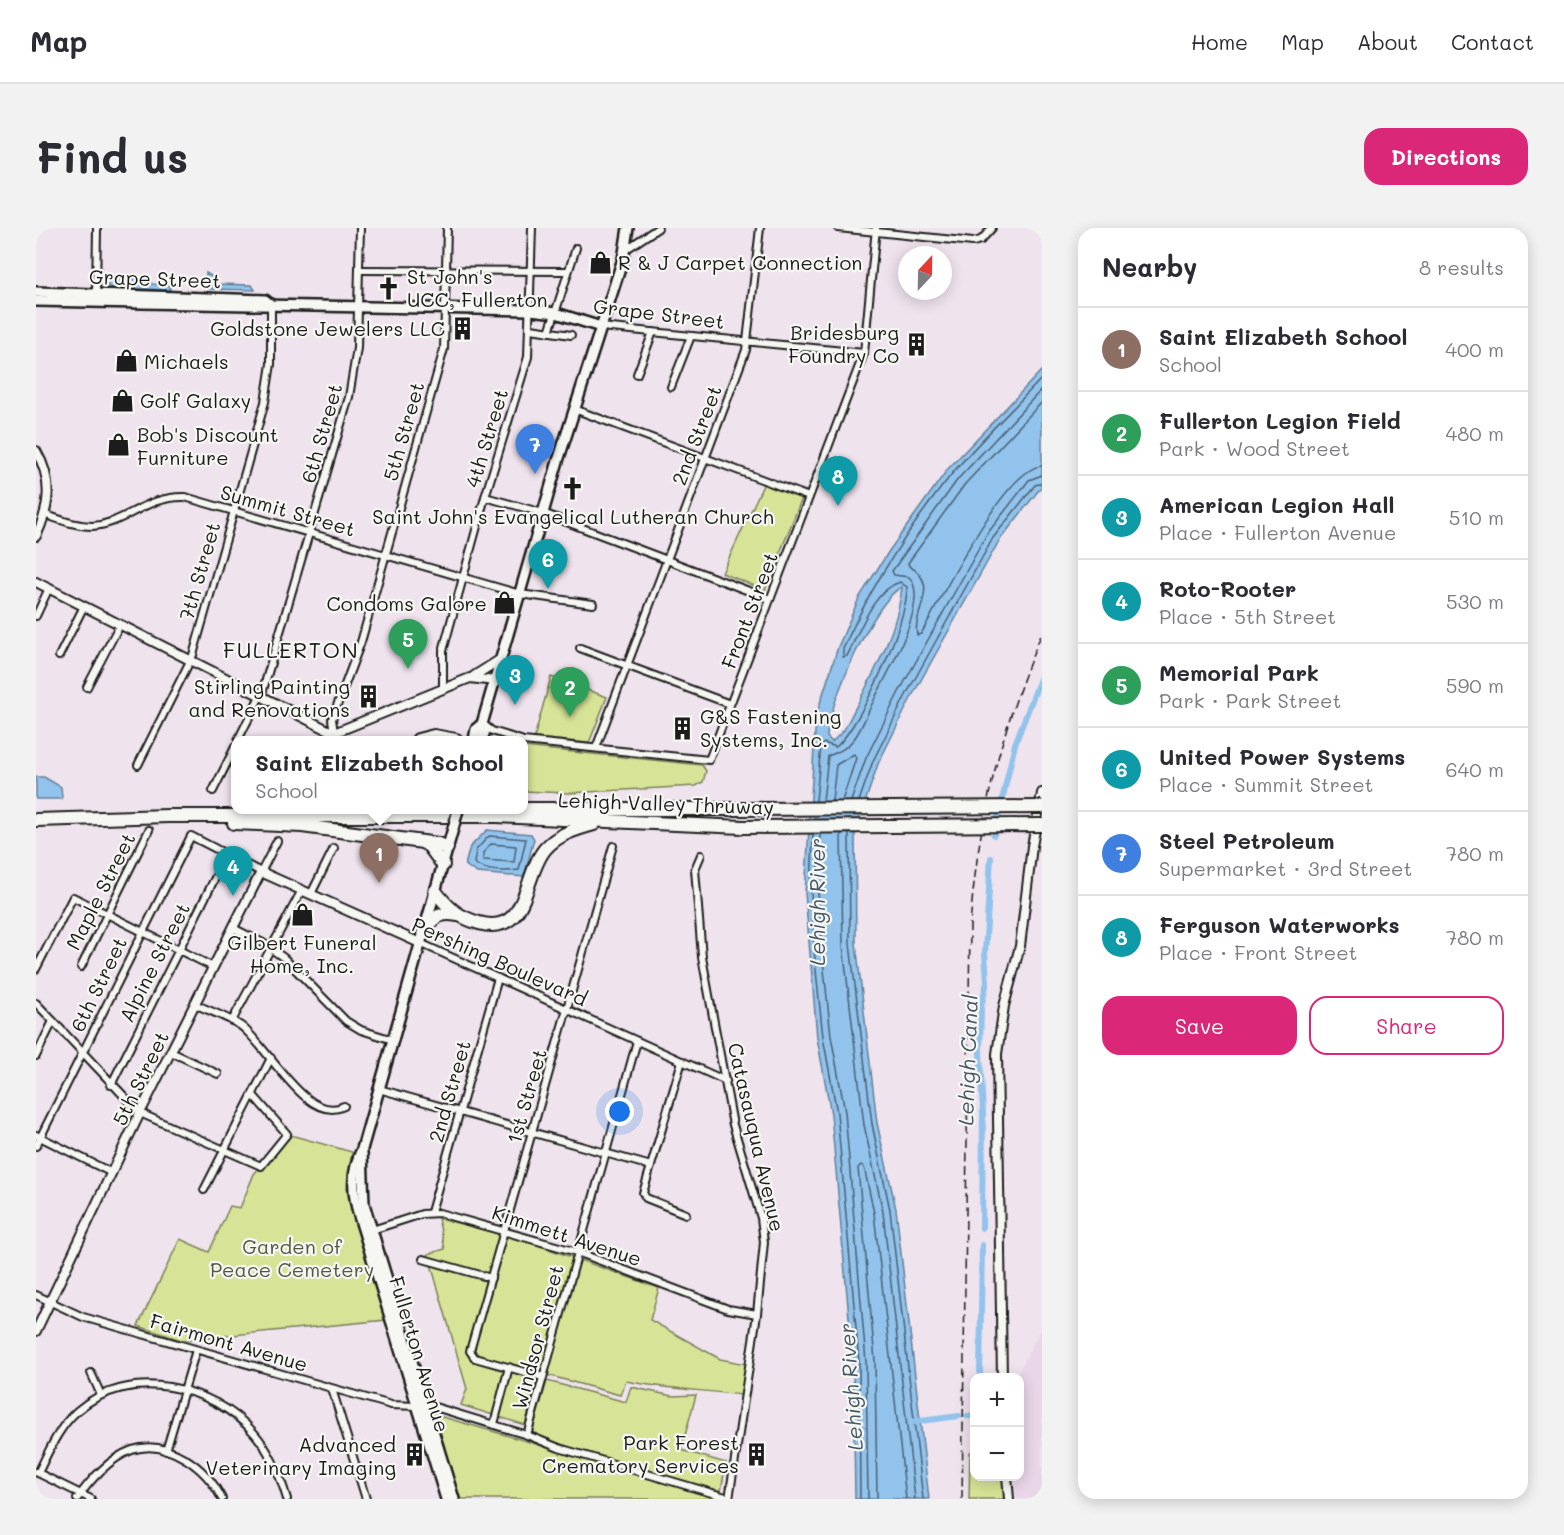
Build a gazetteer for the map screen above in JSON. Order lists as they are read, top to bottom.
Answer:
{
  "streets": {
    "highway": ["Lehigh Valley Thruway"],
    "main road": ["Grape Street", "Fullerton Avenue"],
    "street": [
      "5th Street",
      "6th Street",
      "2nd Street",
      "4th Street",
      "Summit Street",
      "7th Street",
      "Front Street",
      "Maple Street",
      "Pershing Boulevard",
      "Alpine Street",
      "1st Street",
      "Catasauqua Avenue",
      "Kimmett Avenue",
      "Windsor Street",
      "Fairmont Avenue"
    ]
  },
  "crossings": [
    ["Grape Street", "5th Street"],
    ["Grape Street", "6th Street"],
    ["Grape Street", "2nd Street"],
    ["Grape Street", "4th Street"],
    ["Grape Street", "7th Street"],
    ["Grape Street", "Front Street"],
    ["5th Street", "Summit Street"],
    ["5th Street", "Pershing Boulevard"],
    ["5th Street", "Fairmont Avenue"],
    ["6th Street", "Summit Street"],
    ["6th Street", "Alpine Street"],
    ["2nd Street", "Front Street"],
    ["2nd Street", "Pershing Boulevard"],
    ["2nd Street", "Kimmett Avenue"],
    ["4th Street", "Summit Street"],
    ["Summit Street", "7th Street"],
    ["Pershing Boulevard", "1st Street"],
    ["Pershing Boulevard", "Catasauqua Avenue"],
    ["Pershing Boulevard", "Windsor Street"],
    ["Pershing Boulevard", "Fullerton Avenue"],
    ["1st Street", "Kimmett Avenue"],
    ["Catasauqua Avenue", "Kimmett Avenue"],
    ["Catasauqua Avenue", "Fairmont Avenue"],
    ["Kimmett Avenue", "Windsor Street"],
    ["Windsor Street", "Fairmont Avenue"],
    ["Fairmont Avenue", "Fullerton Avenue"]
  ],
  "districts": ["FULLERTON"],
  "water": ["Lehigh River", "Lehigh Canal"],
  "parks": ["Garden of Peace Cemetery"],
  "places": {
    "shop": [
      "R & J Carpet Connection",
      "Michaels",
      "Golf Galaxy",
      "Bob's Discount Furniture",
      "Condoms Galore",
      "Gilbert Funeral Home, Inc."
    ],
    "church": ["St John's UCC, Fullerton", "Saint John's Evangelical Lutheran Church"],
    "building": [
      "Goldstone Jewelers LLC",
      "Bridesburg Foundry Co",
      "Stirling Painting and Renovations",
      "G&S Fastening Systems, Inc.",
      "Park Forest Crematory Services",
      "Advanced Veterinary Imaging"
    ]
  },
  "north": "top",
  "page": {
    "header": "Map",
    "nav": [
      "Home",
      "Map",
      "About",
      "Contact"
    ],
    "buttons": [
      "Directions",
      ["Save", "Share"]
    ],
    "title": "Find us",
    "heading": ["Nearby", "8 results"],
    "list": [
      {
        "mark": "1",
        "name": "Saint Elizabeth School",
        "note": "School",
        "value": "400 m"
      },
      {
        "mark": "2",
        "name": "Fullerton Legion Field",
        "note": "Park · Wood Street",
        "value": "480 m"
      },
      {
        "mark": "3",
        "name": "American Legion Hall",
        "note": "Place · Fullerton Avenue",
        "value": "510 m"
      },
      {
        "mark": "4",
        "name": "Roto-Rooter",
        "note": "Place · 5th Street",
        "value": "530 m"
      },
      {
        "mark": "5",
        "name": "Memorial Park",
        "note": "Park · Park Street",
        "value": "590 m"
      },
      {
        "mark": "6",
        "name": "United Power Systems",
        "note": "Place · Summit Street",
        "value": "640 m"
      },
      {
        "mark": "7",
        "name": "Steel Petroleum",
        "note": "Supermarket · 3rd Street",
        "value": "780 m"
      },
      {
        "mark": "8",
        "name": "Ferguson Waterworks",
        "note": "Place · Front Street",
        "value": "780 m"
      }
    ],
    "pins": [
      "7",
      "8",
      "6",
      "5",
      "3",
      "2",
      "1",
      "4"
    ],
    "popup": ["Saint Elizabeth School", "School"],
    "map_buttons": ["+", "−"]
  }
}
